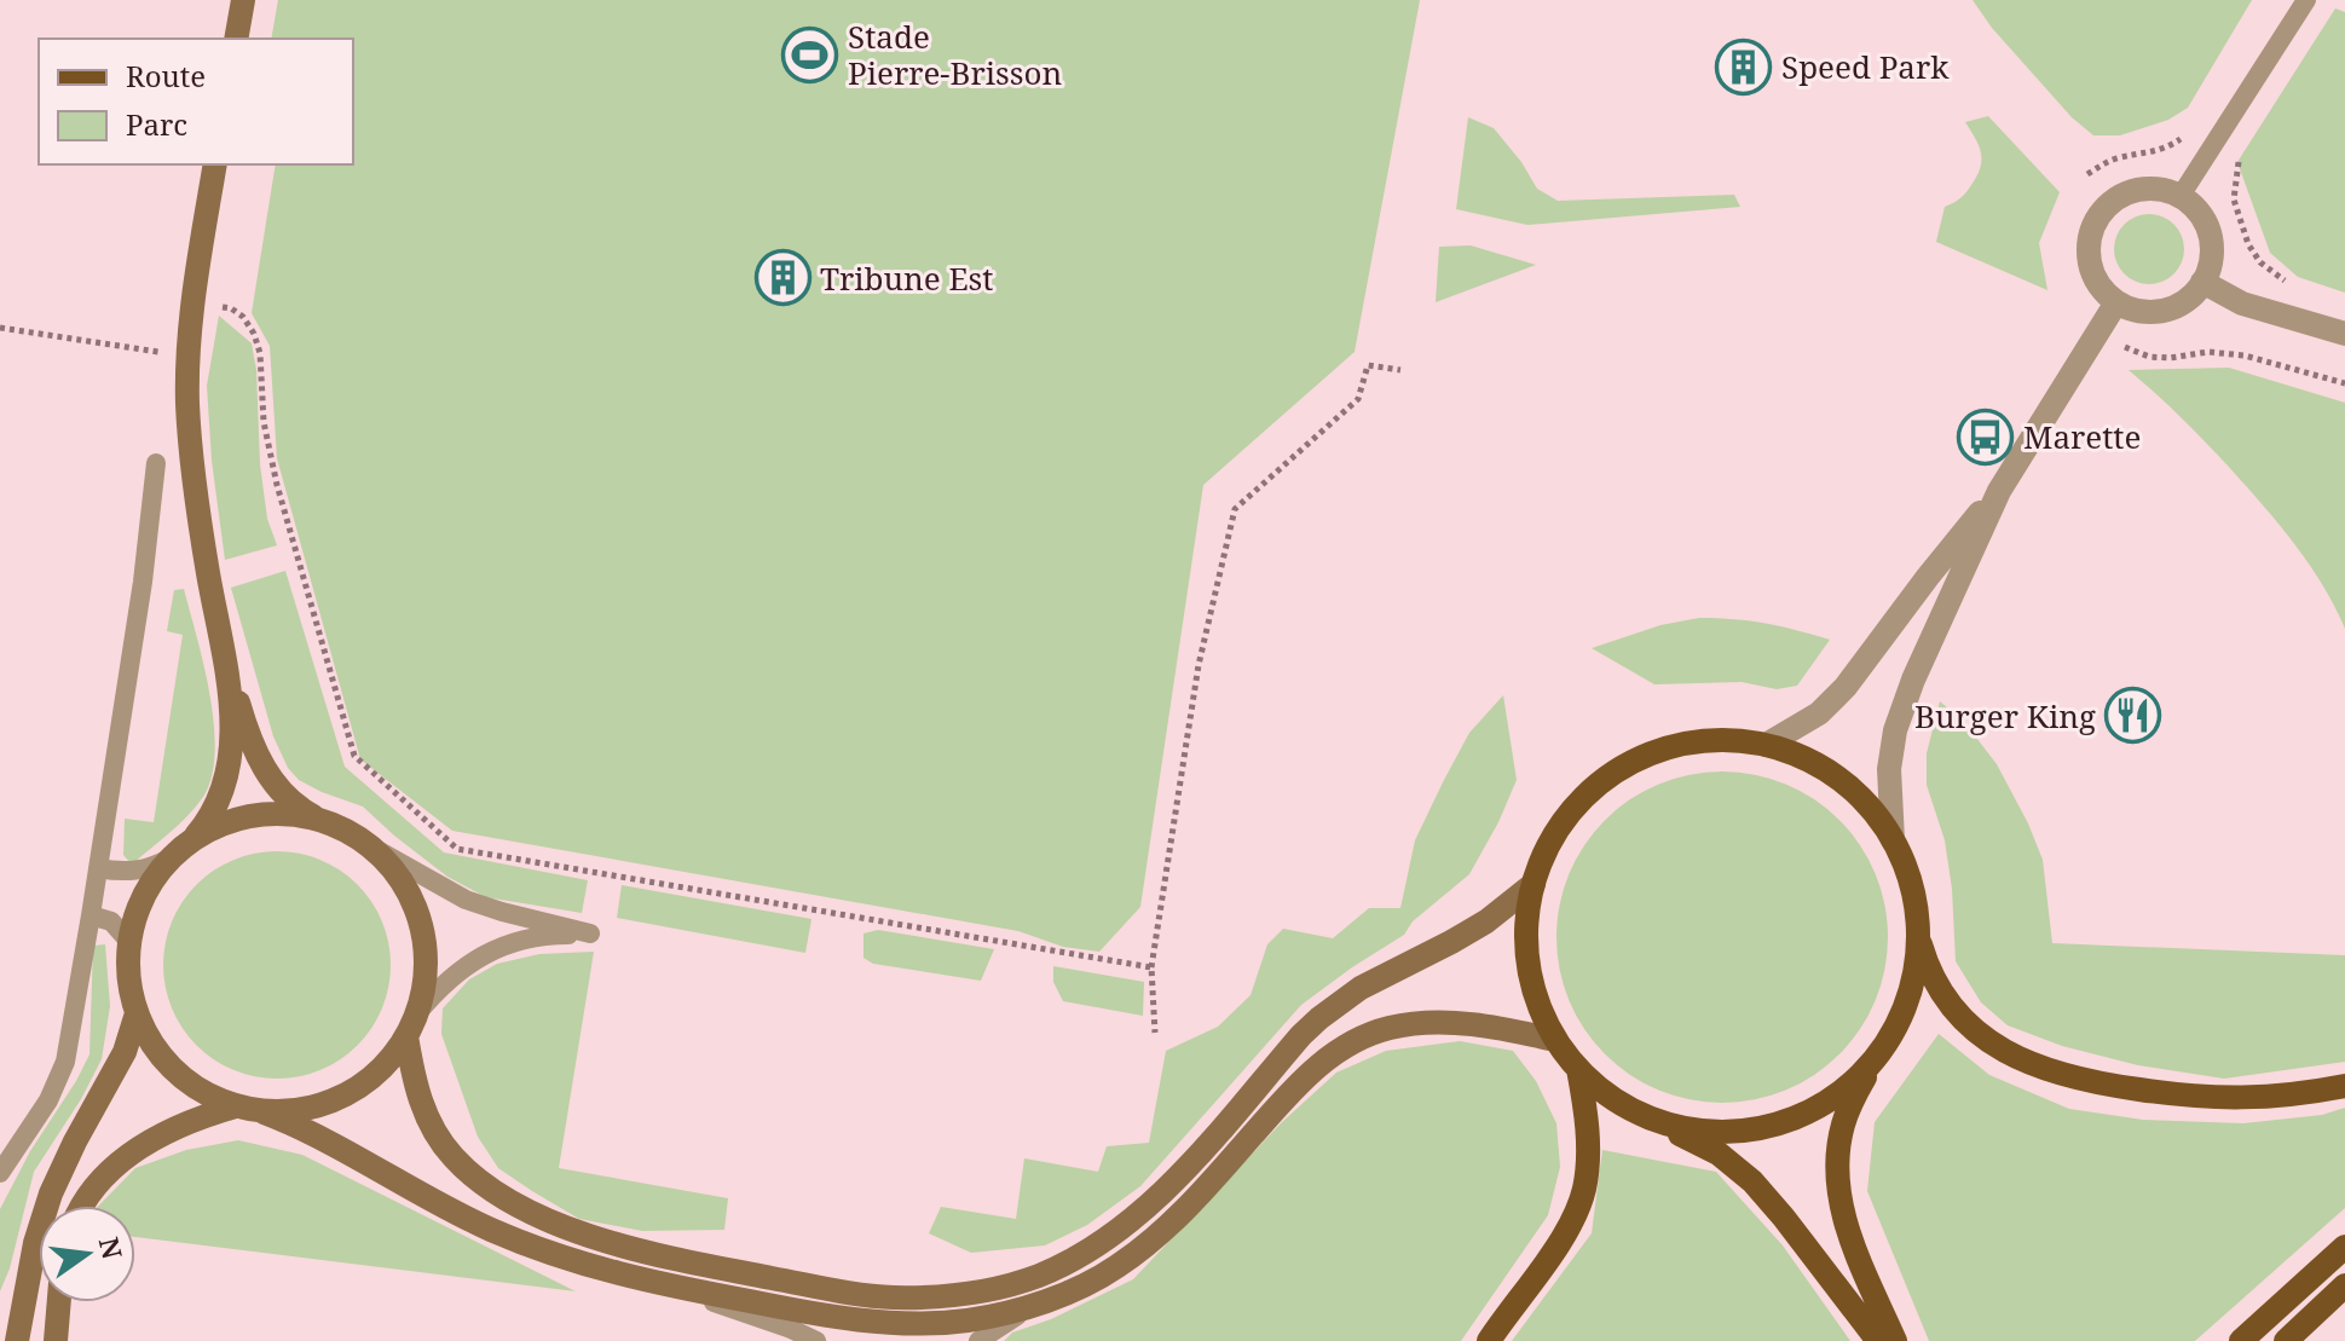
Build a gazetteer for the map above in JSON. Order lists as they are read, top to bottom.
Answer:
{
  "places": {
    "sports": ["Stade Pierre-Brisson"],
    "building": ["Speed Park", "Tribune Est"],
    "bus stop": ["Marette"],
    "restaurant": ["Burger King"]
  },
  "legend": ["Route", "Parc"],
  "north": "right"
}
